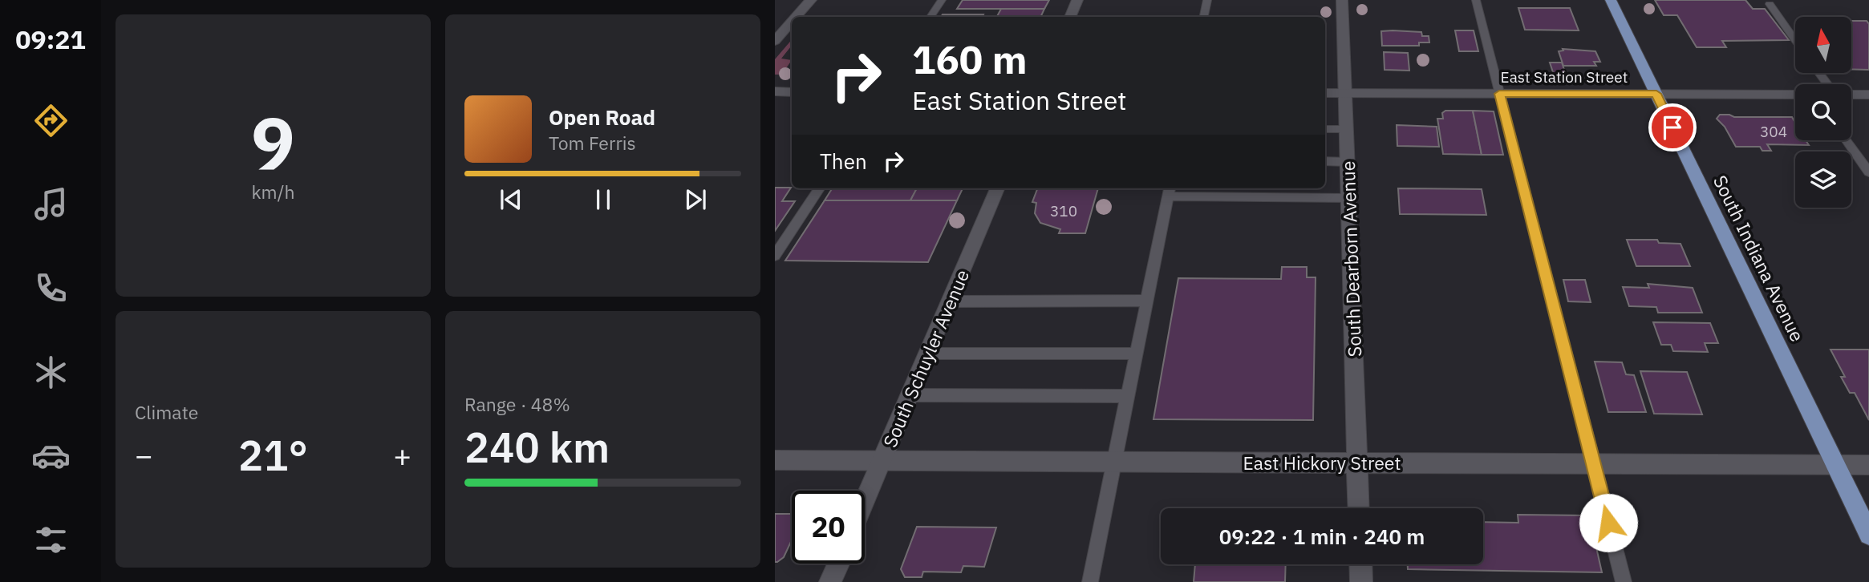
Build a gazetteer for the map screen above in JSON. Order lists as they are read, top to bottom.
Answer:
{
  "streets": {
    "main road": ["South Indiana Avenue"],
    "street": [
      "East Station Street",
      "South Dearborn Avenue",
      "South Schuyler Avenue",
      "East Hickory Street"
    ]
  },
  "crossings": [
    ["East Station Street", "South Indiana Avenue"],
    ["East Station Street", "South Dearborn Avenue"],
    ["South Indiana Avenue", "East Hickory Street"],
    ["South Dearborn Avenue", "East Hickory Street"],
    ["South Schuyler Avenue", "East Hickory Street"]
  ],
  "house_numbers": ["304", "310"],
  "north": "top",
  "page": {
    "tabs": "09:21",
    "tile": [
      ["9", "km/h"],
      "Climate",
      ["Range · 48%", "240 km"]
    ],
    "turn": ["160 m", "East Station Street"],
    "song": ["Open Road", "Tom Ferris"],
    "then": "Then",
    "heat": ["−", "21°", "+"],
    "limit": "20",
    "trip": "09:22 · 1 min · 240 m"
  }
}
